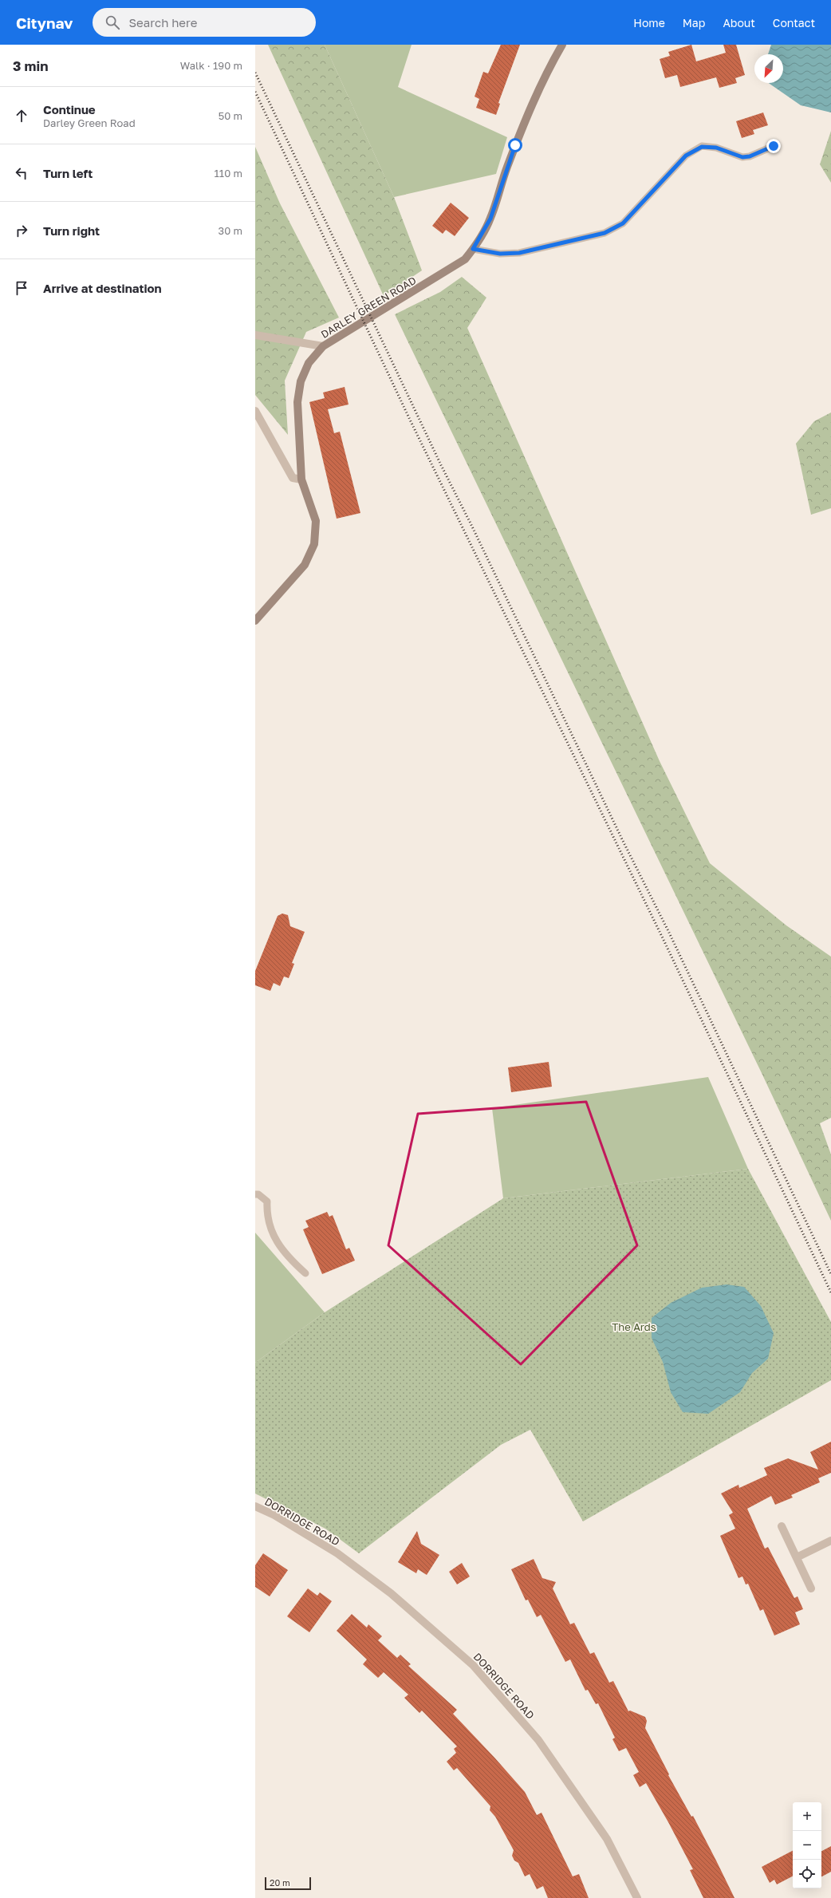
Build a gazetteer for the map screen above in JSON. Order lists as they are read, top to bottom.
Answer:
{
  "streets": {
    "street": ["DARLEY GREEN ROAD", "DORRIDGE ROAD"]
  },
  "parks": ["The Ards"],
  "scale_bar": "20 m",
  "north": "bottom left",
  "page": {
    "header": "Citynav",
    "search": "Search here",
    "nav": [
      "Home",
      "Map",
      "About",
      "Contact"
    ],
    "heading": ["3 min", "Walk · 190 m"],
    "list": [
      ["Continue", "Darley Green Road", "50 m"],
      ["Turn left", "110 m"],
      ["Turn right", "30 m"],
      "Arrive at destination"
    ],
    "map_buttons": ["+", "−"],
    "scale": "20 m"
  }
}
